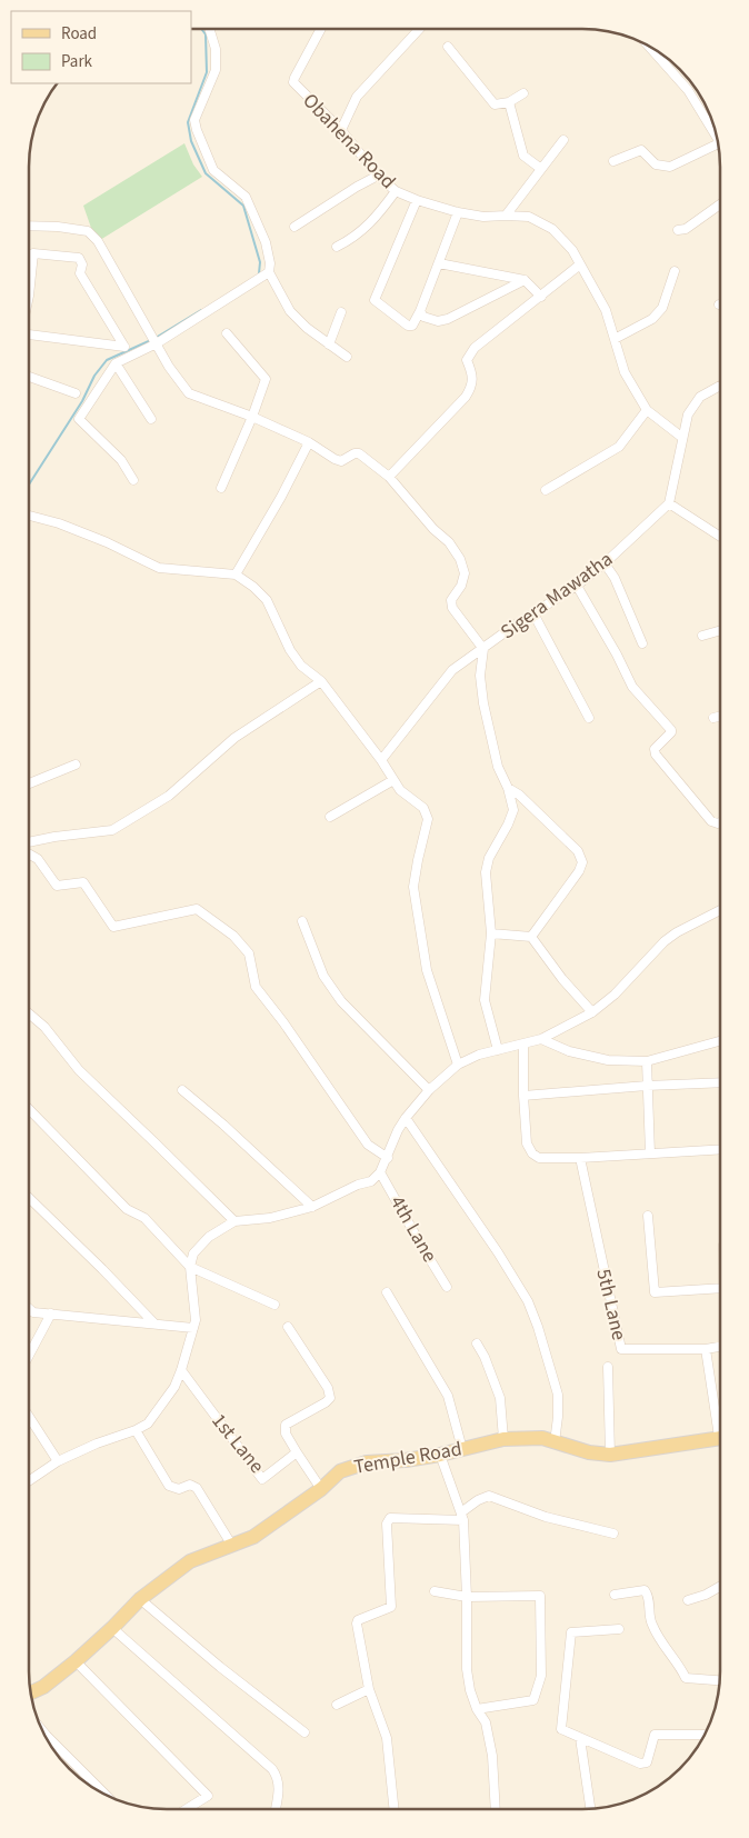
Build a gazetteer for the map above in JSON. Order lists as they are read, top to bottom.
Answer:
{
  "streets": {
    "main road": ["Temple Road"],
    "street": [
      "Obahena Road",
      "Sigera Mawatha",
      "4th Lane",
      "5th Lane",
      "1st Lane"
    ]
  },
  "legend": ["Road", "Park"]
}
